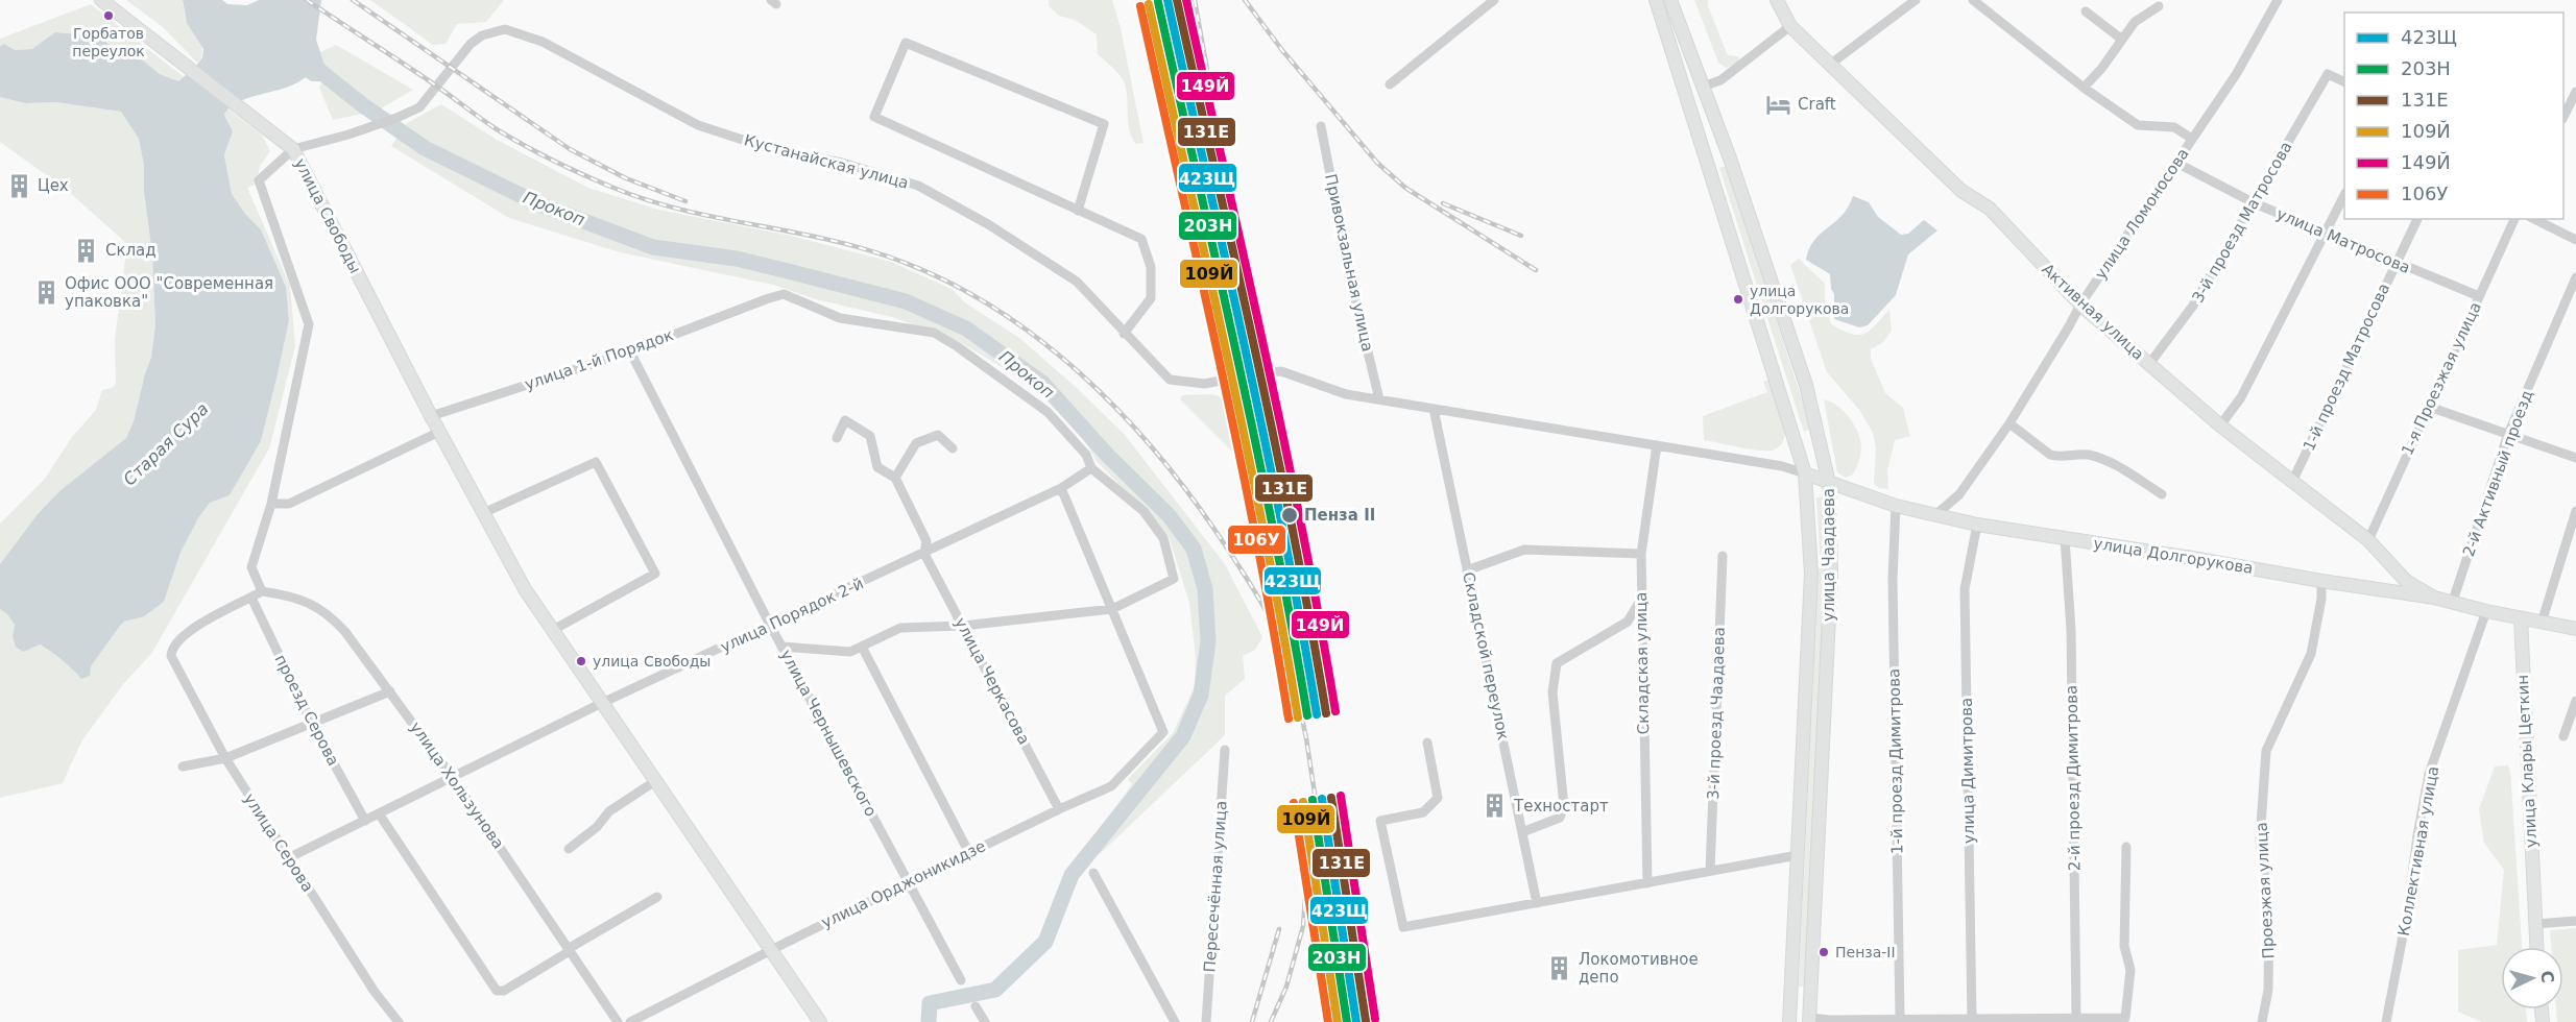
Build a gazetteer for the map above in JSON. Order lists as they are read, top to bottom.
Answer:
{
  "streets": {
    "main road": [
      "улица Свободы",
      "Активная улица",
      "улица Чаадаева",
      "улица Долгорукова",
      "улица Клары Цеткин"
    ],
    "street": [
      "Кустанайская улица",
      "улица Ломоносова",
      "3-й проезд Матросова",
      "улица Матросова",
      "Привокзальная улица",
      "улица 1-й Порядок",
      "1-й проезд Матросова",
      "1-я Проезжая улица",
      "2-й Активный проезд",
      "улица Порядок 2-й",
      "Складской переулок",
      "Складская улица",
      "улица Черкасова",
      "проезд Серова",
      "3-й проезд Чаадаева",
      "улица Чернышевского",
      "1-й проезд Димитрова",
      "улица Димитрова",
      "2-й проезд Димитрова",
      "улица Хользунова",
      "улица Серова",
      "Коллективная улица",
      "улица Орджоникидзе",
      "Пересечённая улица",
      "Проезжая улица"
    ]
  },
  "crossings": [
    ["Кустанайская улица", "улица Свободы"],
    ["Кустанайская улица", "Привокзальная улица"],
    ["улица Ломоносова", "улица Матросова"],
    ["улица Ломоносова", "Активная улица"],
    ["улица Ломоносова", "улица Долгорукова"],
    ["улица Свободы", "улица 1-й Порядок"],
    ["улица Свободы", "улица Порядок 2-й"],
    ["улица Свободы", "улица Орджоникидзе"],
    ["3-й проезд Матросова", "улица Матросова"],
    ["3-й проезд Матросова", "Активная улица"],
    ["улица Матросова", "1-й проезд Матросова"],
    ["улица Матросова", "1-я Проезжая улица"],
    ["Активная улица", "1-й проезд Матросова"],
    ["Активная улица", "1-я Проезжая улица"],
    ["Активная улица", "улица Долгорукова"],
    ["улица 1-й Порядок", "улица Порядок 2-й"],
    ["улица 1-й Порядок", "улица Чернышевского"],
    ["2-й Активный проезд", "улица Долгорукова"],
    ["улица Чаадаева", "улица Долгорукова"],
    ["улица Долгорукова", "1-й проезд Димитрова"],
    ["улица Долгорукова", "улица Клары Цеткин"],
    ["улица Долгорукова", "улица Димитрова"],
    ["улица Долгорукова", "2-й проезд Димитрова"],
    ["улица Долгорукова", "Коллективная улица"],
    ["улица Долгорукова", "Проезжая улица"],
    ["улица Порядок 2-й", "улица Черкасова"],
    ["улица Порядок 2-й", "проезд Серова"],
    ["улица Порядок 2-й", "улица Чернышевского"],
    ["улица Порядок 2-й", "улица Хользунова"],
    ["улица Порядок 2-й", "улица Серова"],
    ["улица Черкасова", "улица Орджоникидзе"],
    ["проезд Серова", "улица Серова"],
    ["улица Чернышевского", "улица Орджоникидзе"]
  ],
  "water": ["Прокоп", "Старая Сура"],
  "places": {
    "other": [
      "Горбатов переулок",
      "улица Долгорукова",
      "Пенза II",
      "улица Свободы",
      "Пенза-II"
    ],
    "hotel": ["Craft"],
    "building": [
      "Цех",
      "Склад",
      "Офис ООО \"Современная упаковка\"",
      "Техностарт",
      "Локомотивное депо"
    ]
  },
  "lines": [
    "transit line 423Щ",
    "transit line 131Е",
    "transit line 149Й",
    "transit line 203Н",
    "transit line 109Й",
    "transit line 106У"
  ],
  "legend": [
    "423Щ",
    "203Н",
    "131Е",
    "109Й",
    "149Й",
    "106У"
  ],
  "north": "right"
}
